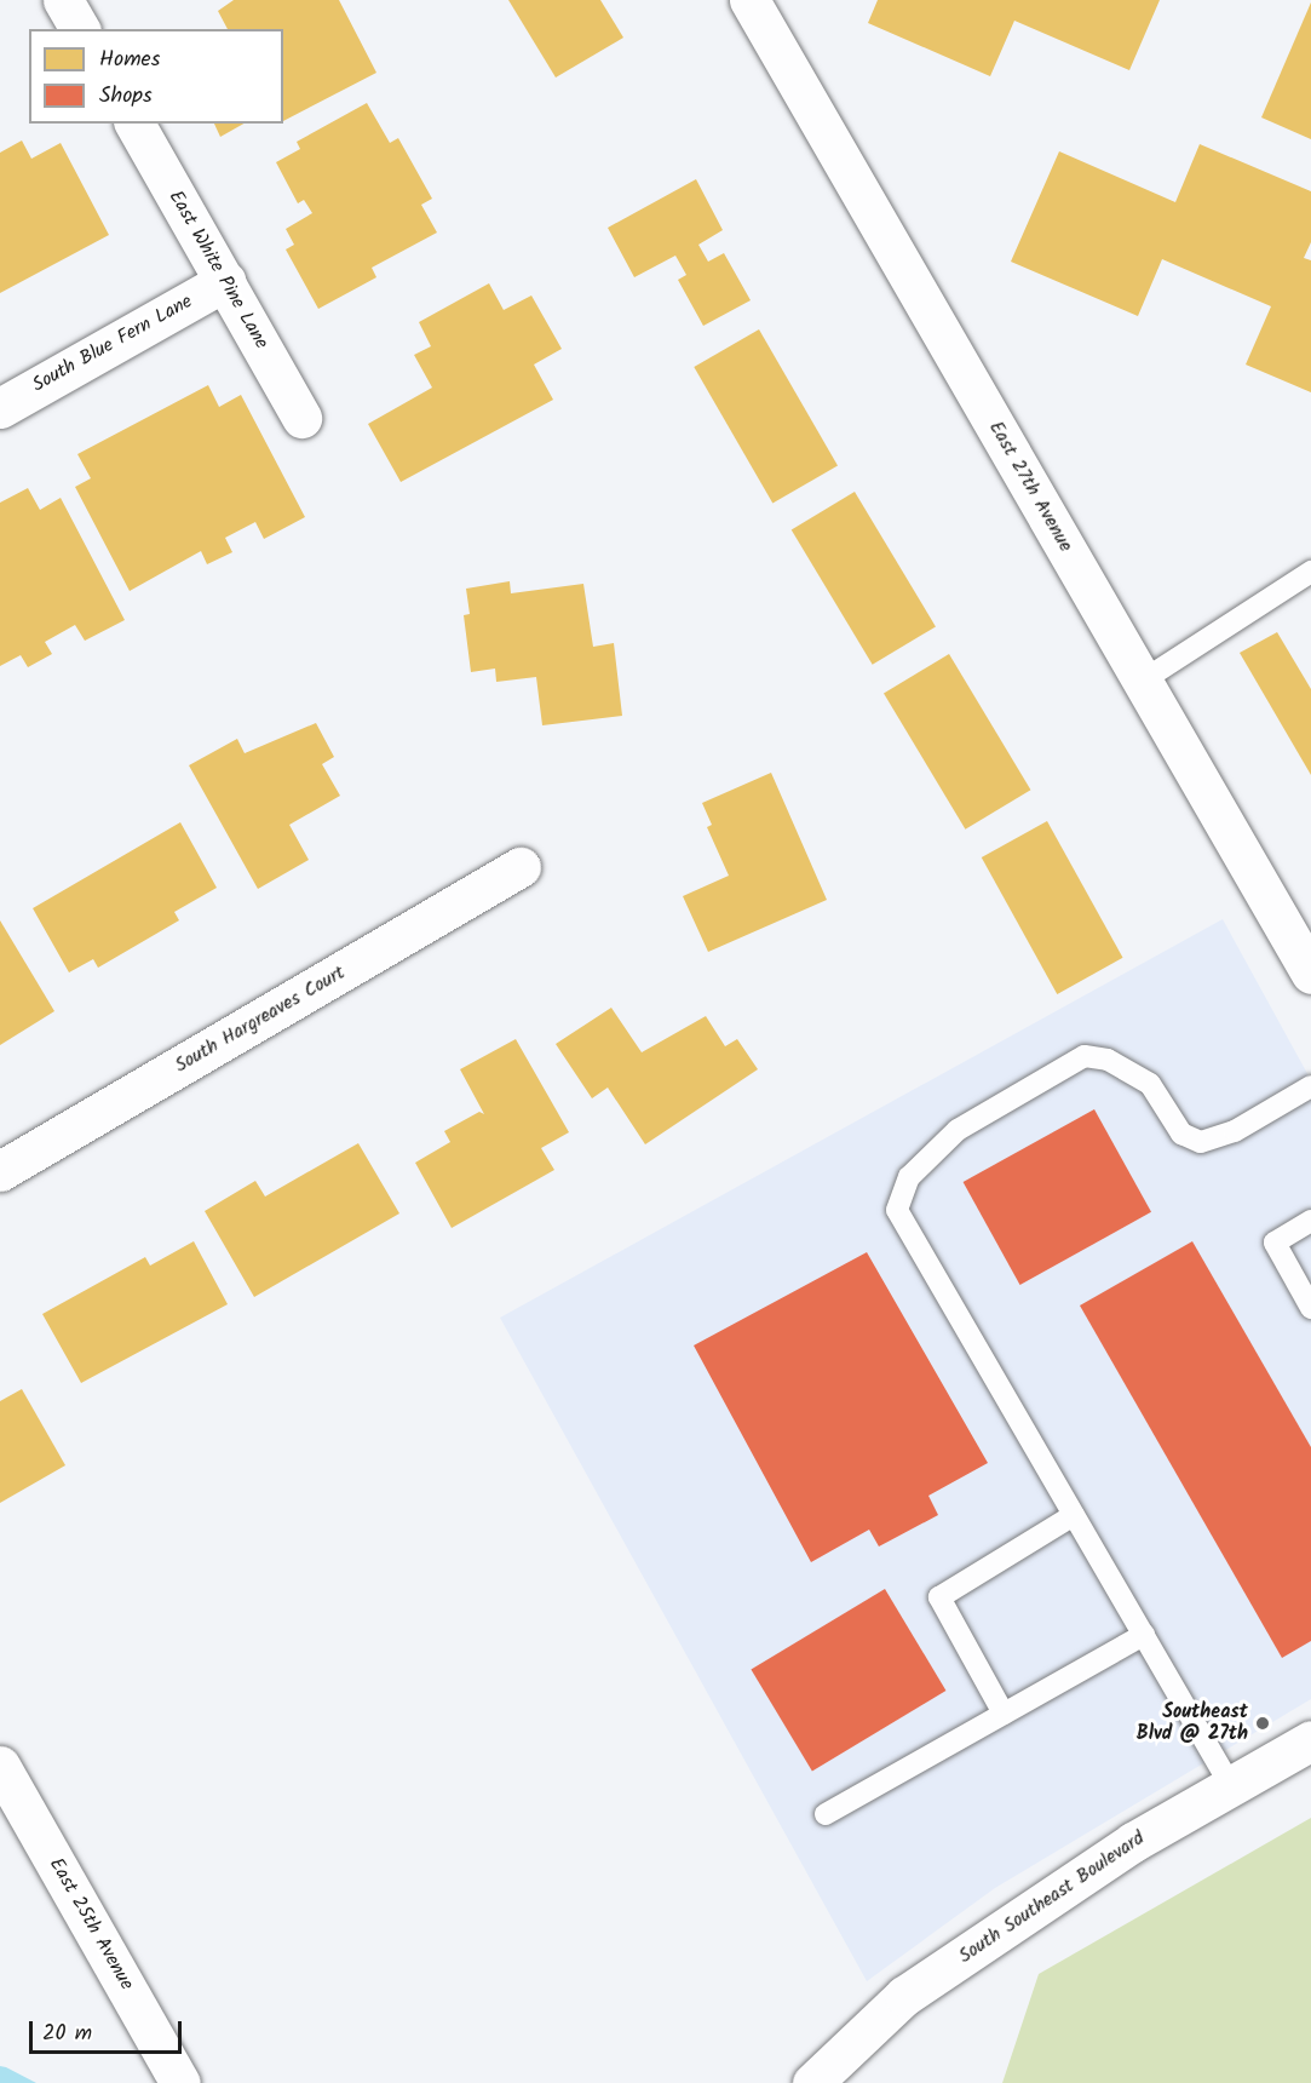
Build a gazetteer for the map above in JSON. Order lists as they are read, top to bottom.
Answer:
{
  "streets": {
    "street": [
      "East White Pine Lane",
      "South Blue Fern Lane",
      "East 27th Avenue",
      "South Hargreaves Court",
      "South Southeast Boulevard",
      "East 25th Avenue"
    ]
  },
  "crossings": [
    ["East White Pine Lane", "South Blue Fern Lane"]
  ],
  "places": ["Southeast Blvd @ 27th"],
  "legend": ["Homes", "Shops"],
  "scale_bar": "20 m"
}
